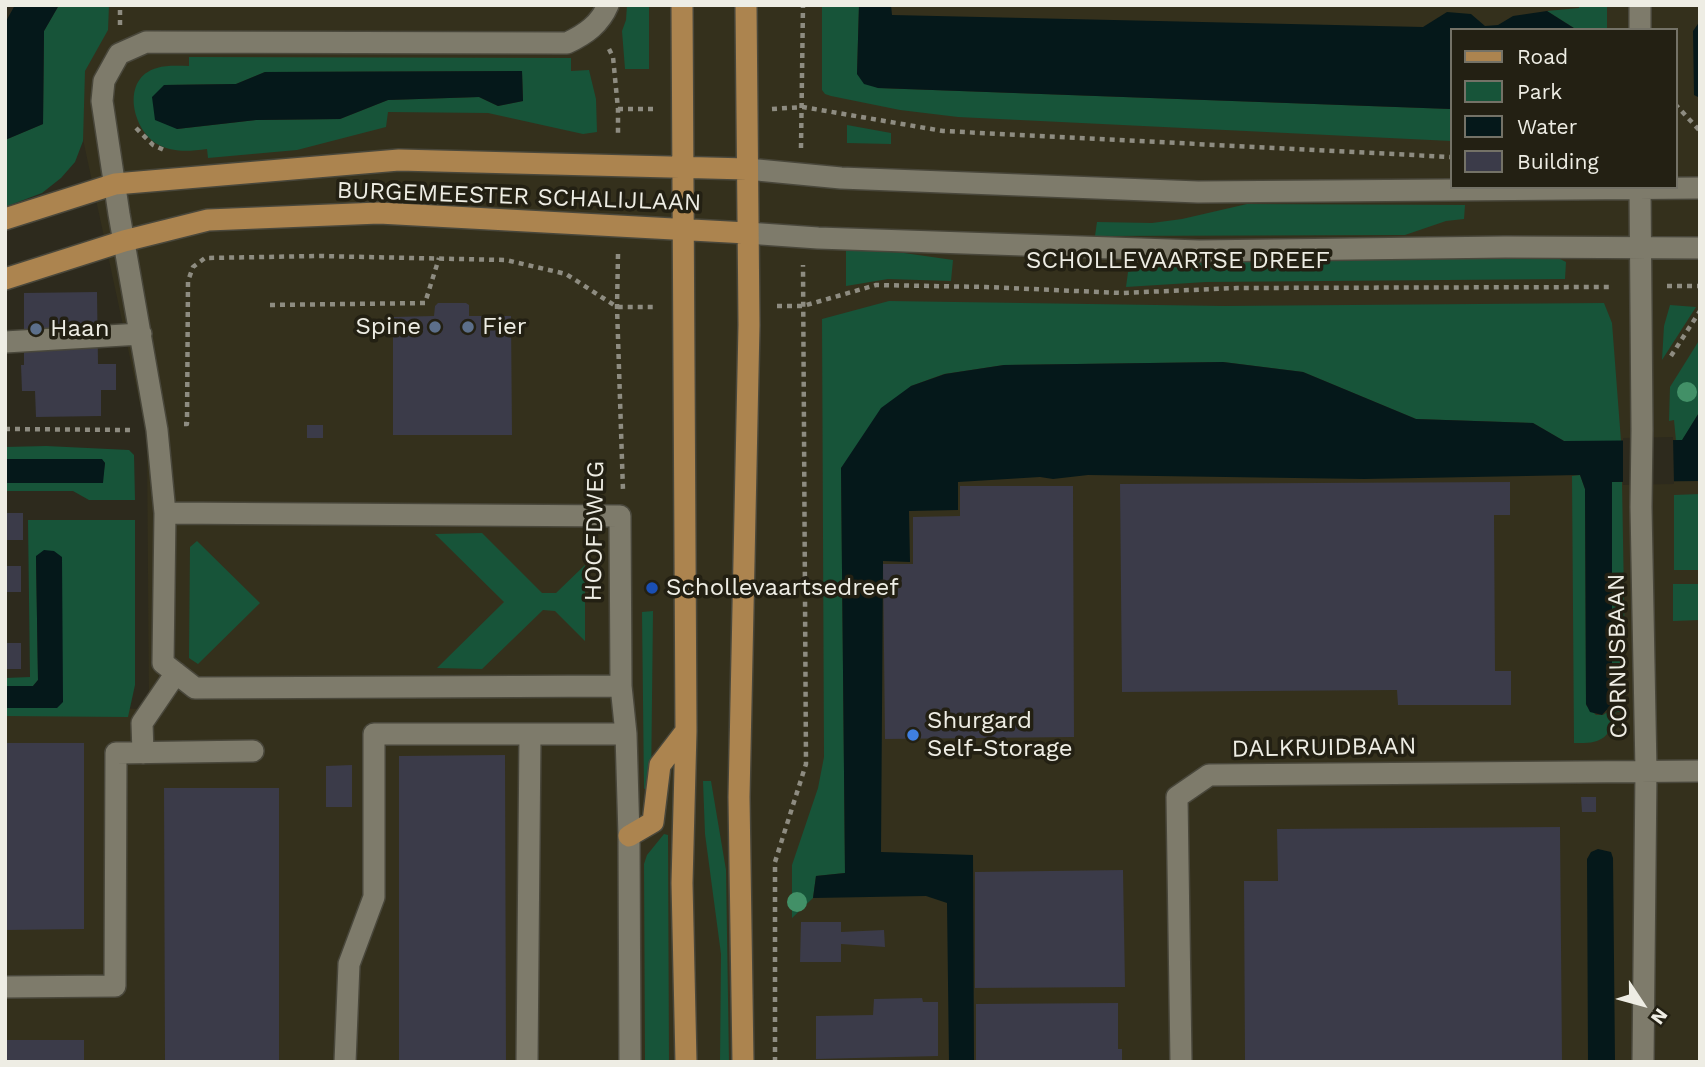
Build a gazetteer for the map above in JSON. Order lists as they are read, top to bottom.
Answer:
{
  "streets": {
    "main road": ["BURGEMEESTER SCHALIJLAAN"],
    "street": [
      "SCHOLLEVAARTSE DREEF",
      "HOOFDWEG",
      "CORNUSBAAN",
      "DALKRUIDBAAN"
    ]
  },
  "crossings": [
    ["BURGEMEESTER SCHALIJLAAN", "SCHOLLEVAARTSE DREEF"],
    ["BURGEMEESTER SCHALIJLAAN", "HOOFDWEG"],
    ["SCHOLLEVAARTSE DREEF", "CORNUSBAAN"],
    ["CORNUSBAAN", "DALKRUIDBAAN"]
  ],
  "places": [
    "Spine",
    "Fier",
    "Haan",
    "Schollevaartsedreef",
    "Shurgard Self-Storage"
  ],
  "legend": [
    "Road",
    "Park",
    "Water",
    "Building"
  ],
  "north": "bottom right"
}
